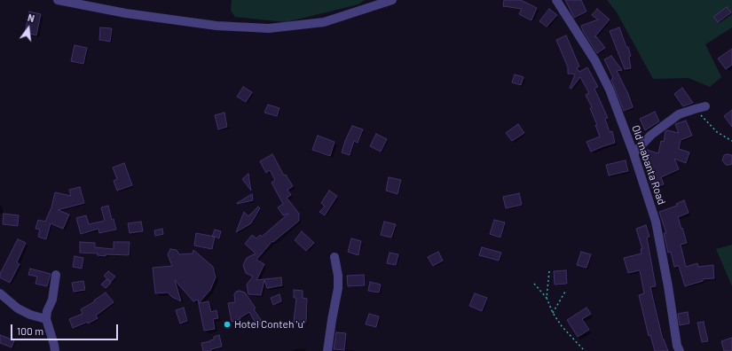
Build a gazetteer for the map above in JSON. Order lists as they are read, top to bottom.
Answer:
{
  "streets": {
    "street": ["Old mabanta Road"]
  },
  "places": ["Hotel Conteh 'u'"],
  "scale_bar": "100 m",
  "north": "top"
}
